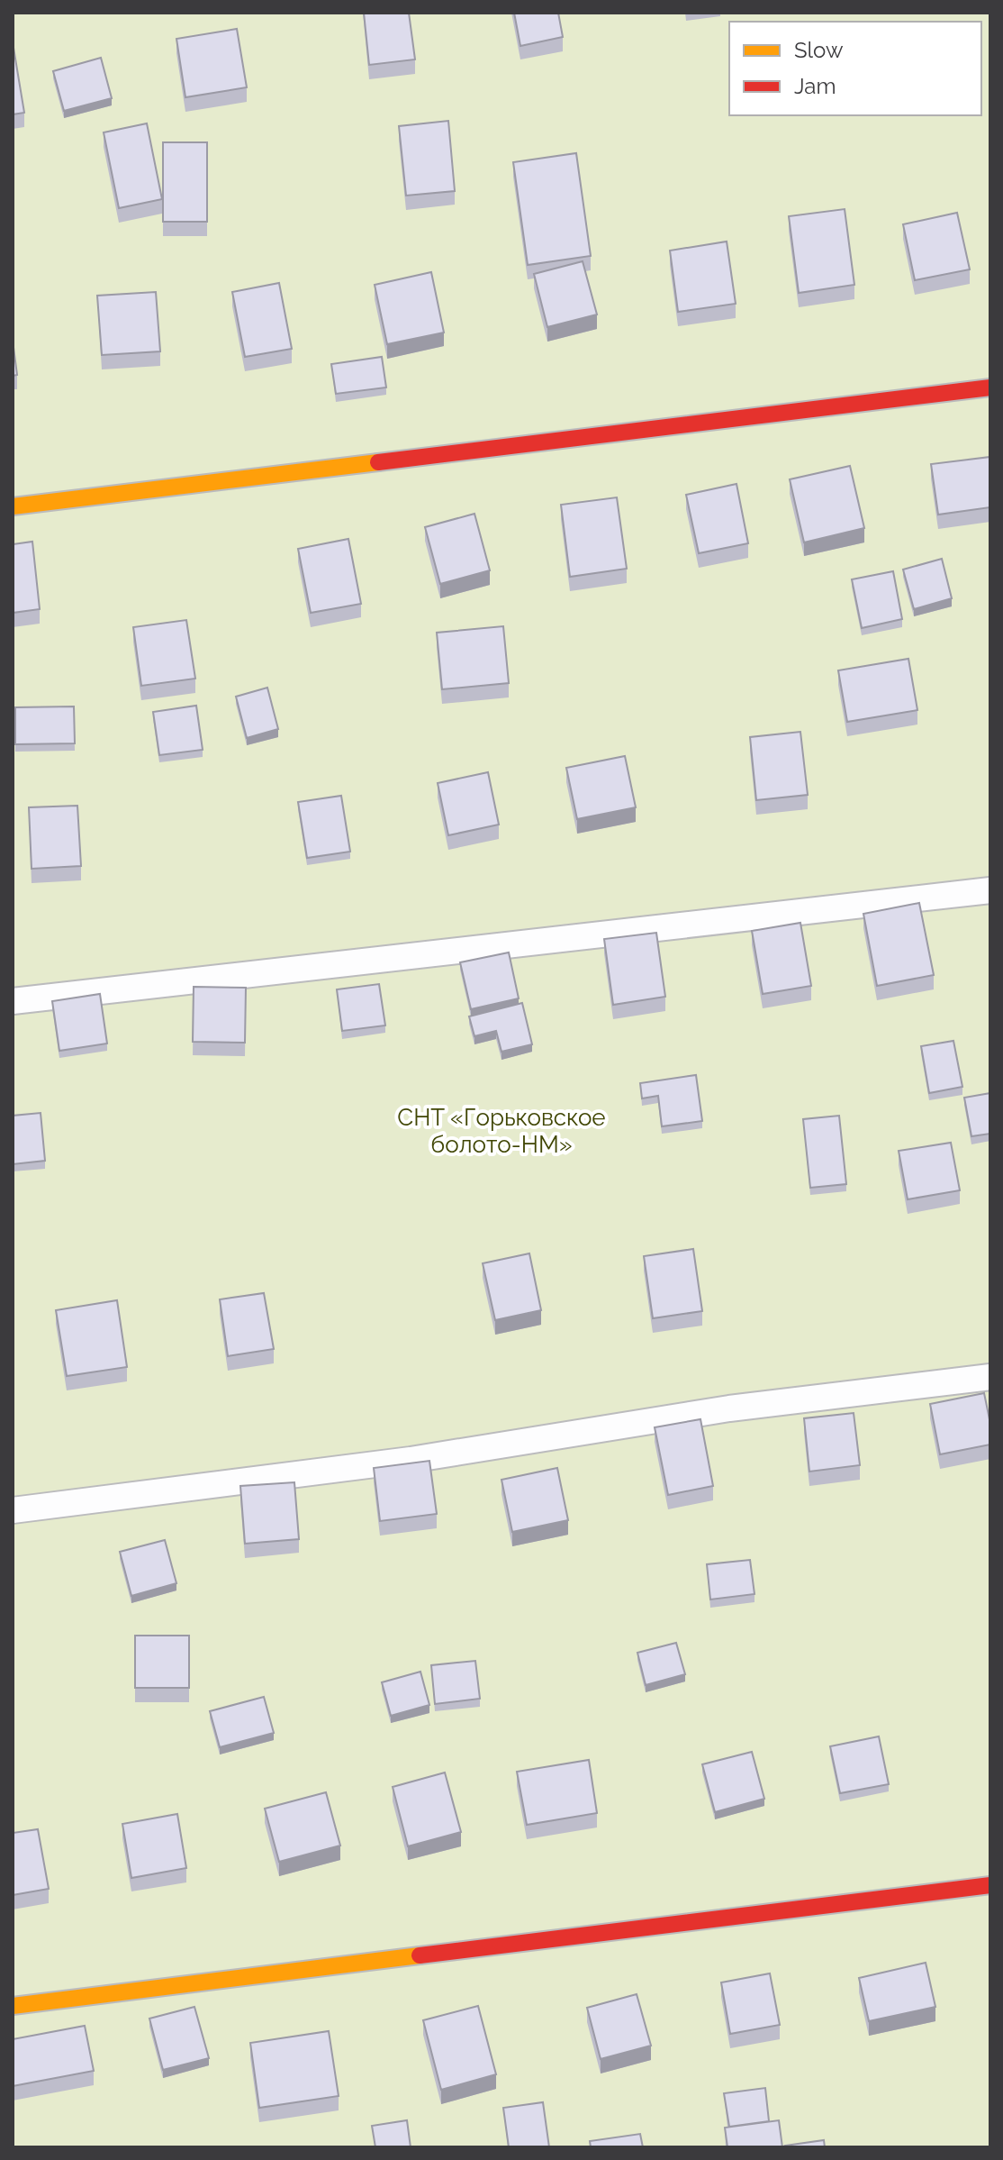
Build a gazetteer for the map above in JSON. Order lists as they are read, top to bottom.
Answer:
{
  "parks": ["СНТ «Горьковское болото-НМ»"],
  "legend": ["Slow", "Jam"]
}
